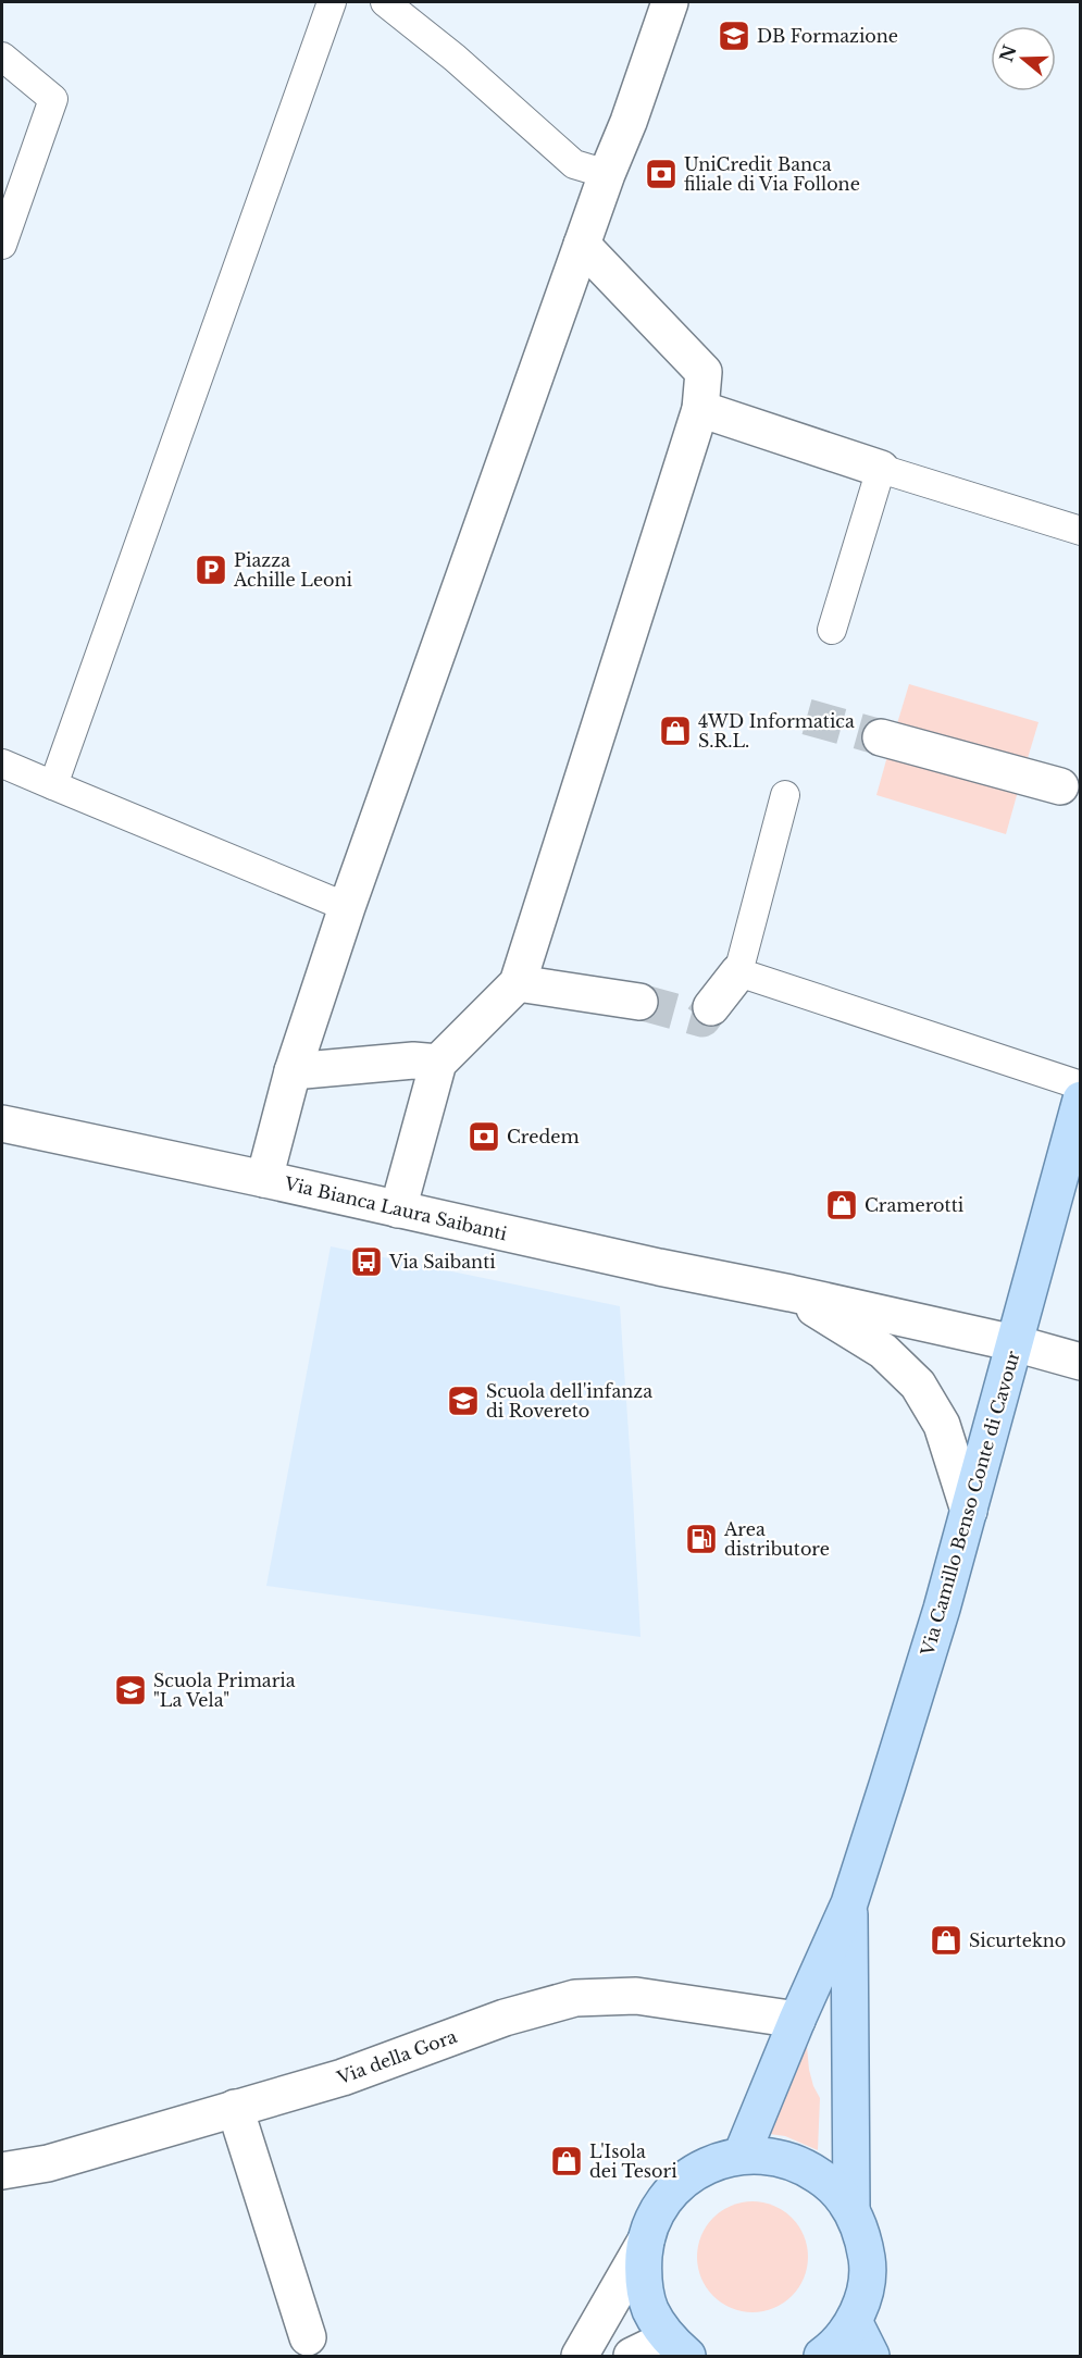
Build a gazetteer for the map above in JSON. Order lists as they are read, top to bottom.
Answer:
{
  "streets": {
    "main road": ["Via Camillo Benso Conte di Cavour"],
    "street": ["Via Bianca Laura Saibanti", "Via della Gora"]
  },
  "crossings": [
    ["Via Bianca Laura Saibanti", "Via Camillo Benso Conte di Cavour"],
    ["Via Camillo Benso Conte di Cavour", "Via della Gora"]
  ],
  "places": {
    "school or university": ["DB Formazione", "Scuola dell'infanza di Rovereto", "Scuola Primaria \"La Vela\""],
    "bank": ["UniCredit Banca filiale di Via Follone", "Credem"],
    "parking": ["Piazza Achille Leoni"],
    "shop": [
      "4WD Informatica S.R.L.",
      "Cramerotti",
      "Sicurtekno",
      "L'Isola dei Tesori"
    ],
    "bus stop": ["Via Saibanti"],
    "fuel station": ["Area distributore"]
  },
  "north": "left"
}
